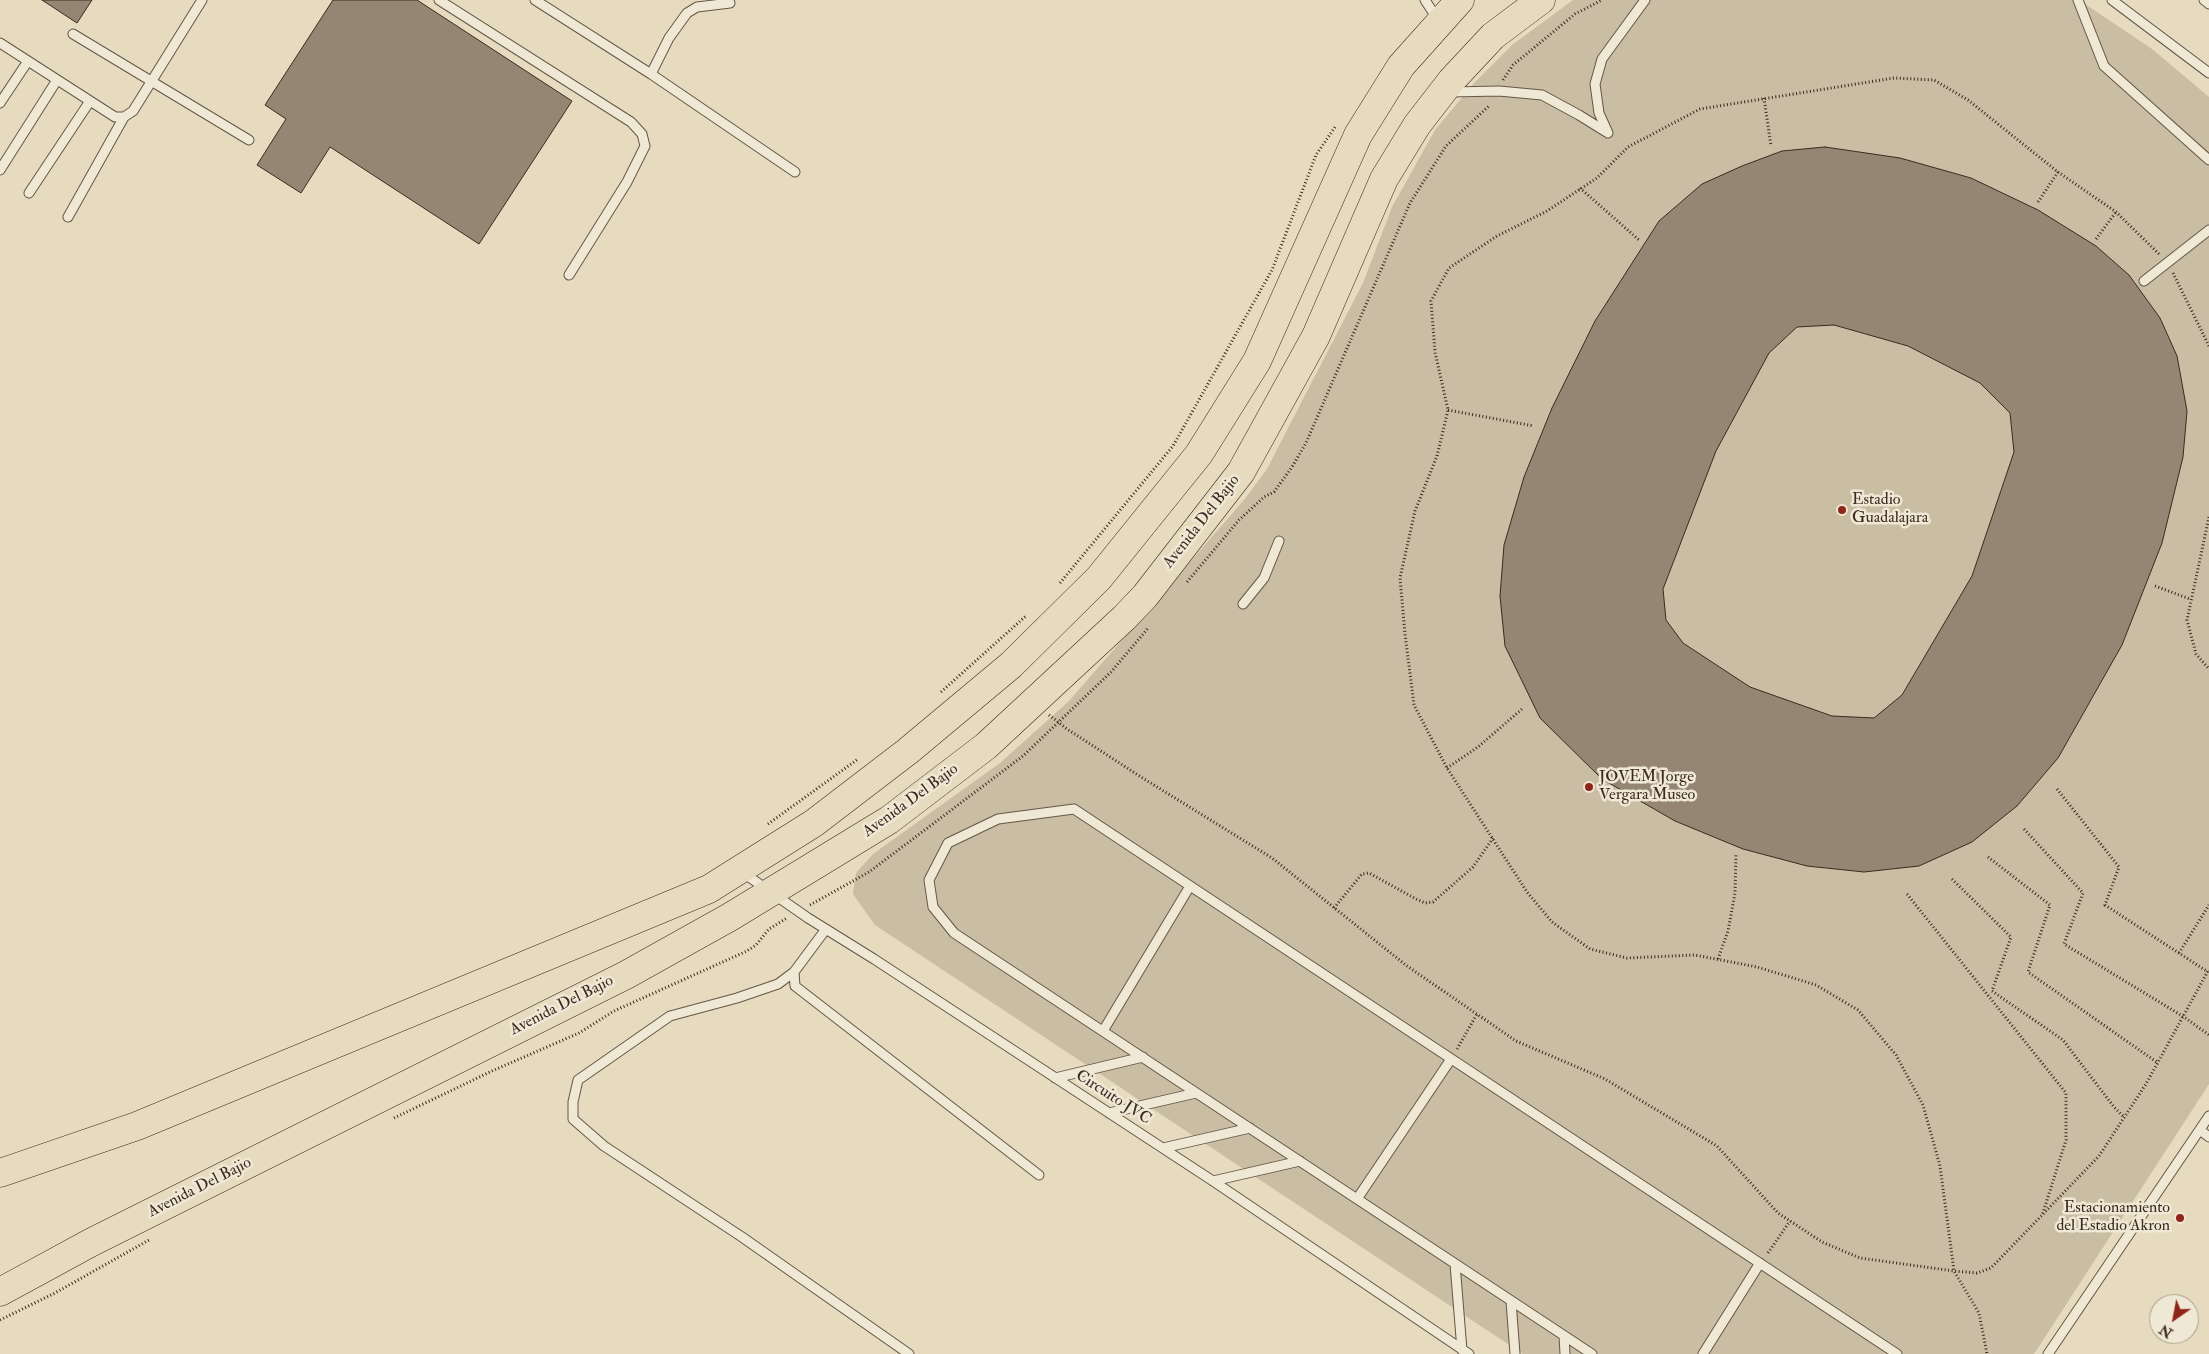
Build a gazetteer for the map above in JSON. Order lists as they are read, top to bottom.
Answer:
{
  "streets": {
    "main road": ["Avenida Del Bajio"],
    "lane": ["Circuito JVC"]
  },
  "crossings": [
    ["Avenida Del Bajio", "Circuito JVC"]
  ],
  "places": ["Estadio Guadalajara", "JOVEM Jorge Vergara Museo", "Estacionamiento del Estadio Akron"],
  "north": "bottom left"
}
